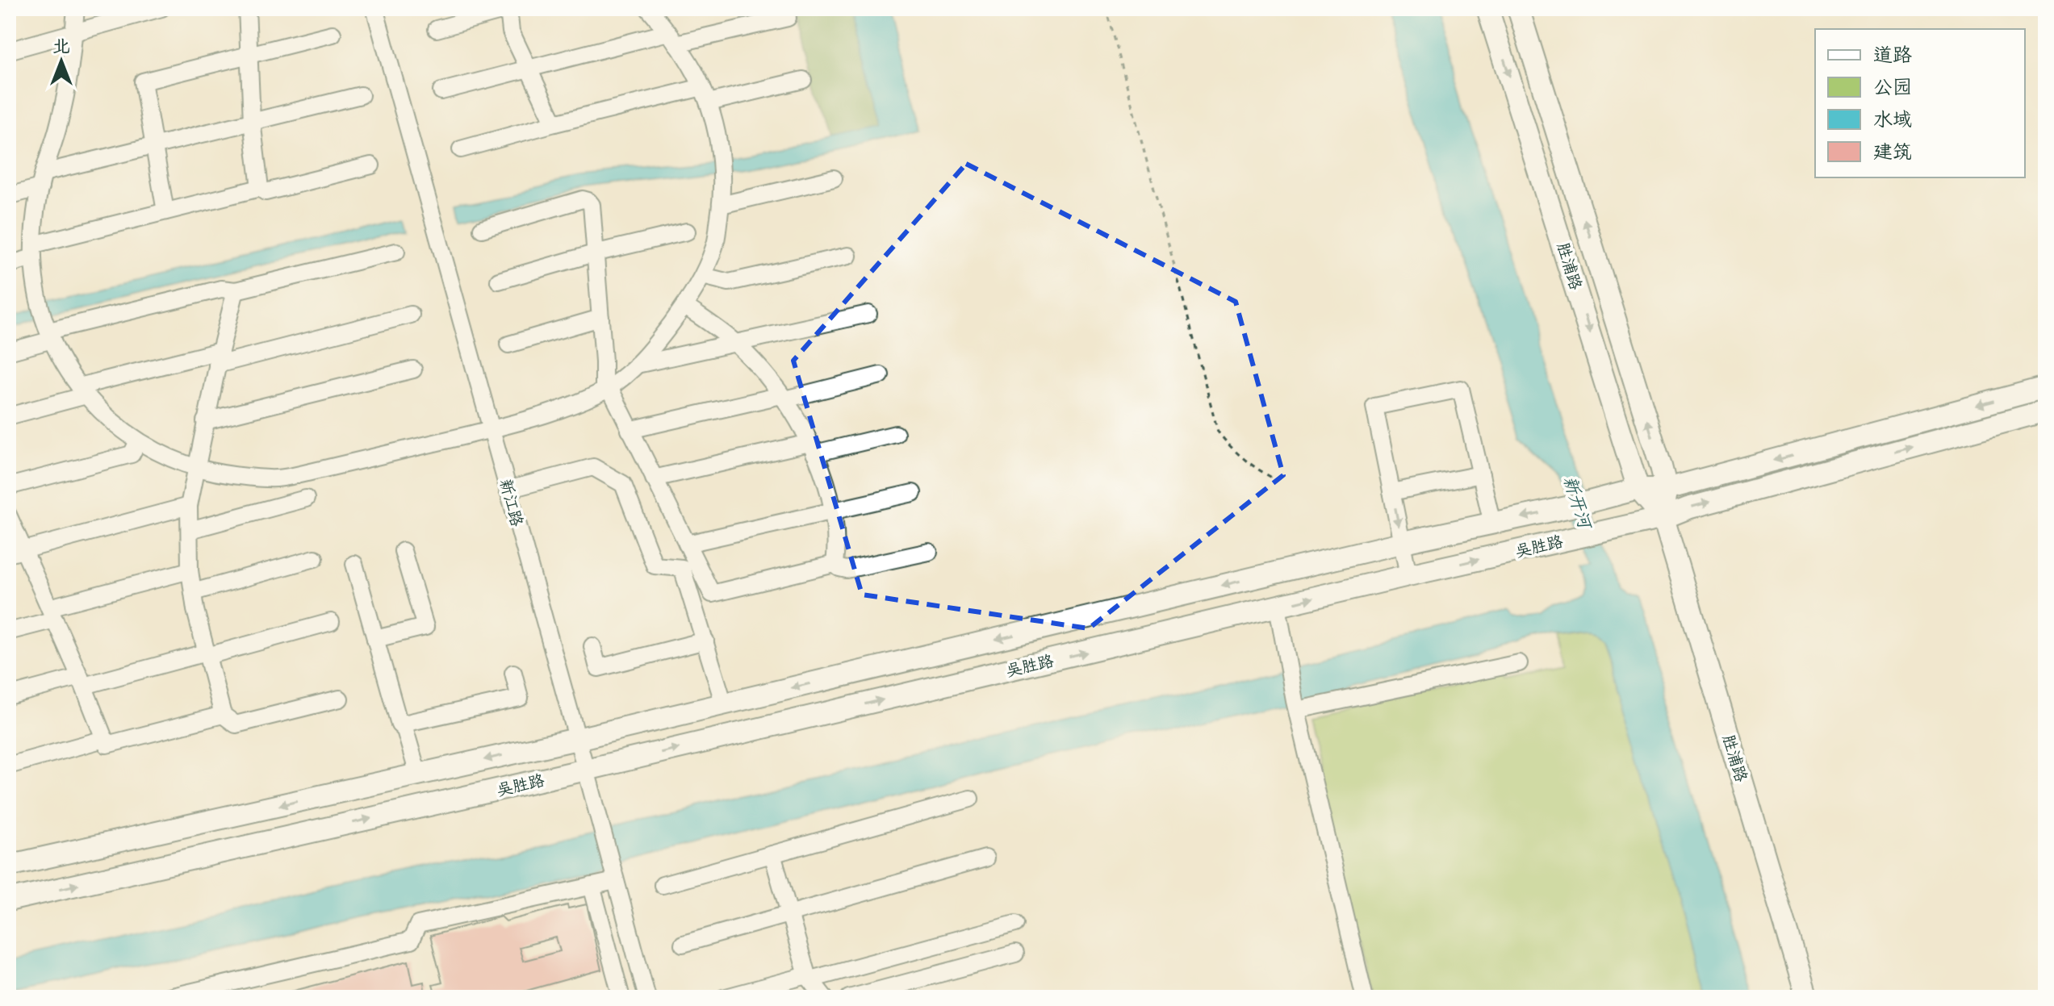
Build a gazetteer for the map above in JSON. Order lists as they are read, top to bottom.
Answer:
{
  "streets": {
    "main road": ["胜浦路", "吴胜路"],
    "street": ["新江路"]
  },
  "crossings": [
    ["胜浦路", "吴胜路"],
    ["新江路", "吴胜路"]
  ],
  "water": ["新开河"],
  "legend": [
    "道路",
    "公园",
    "水域",
    "建筑"
  ],
  "north": "top"
}
